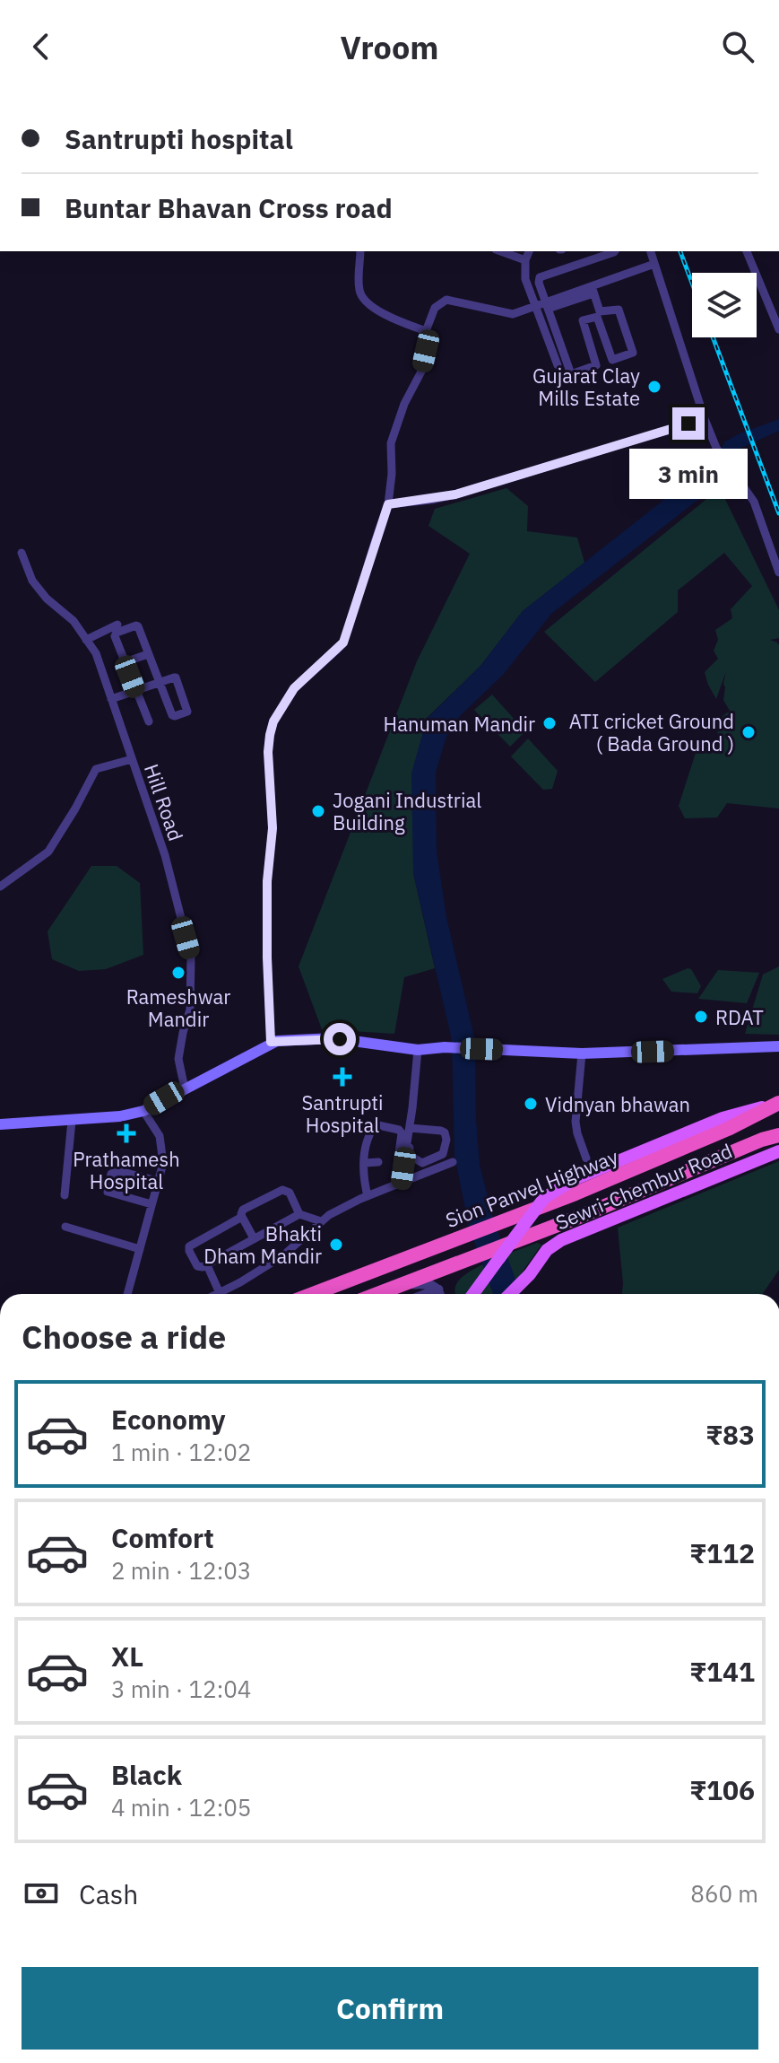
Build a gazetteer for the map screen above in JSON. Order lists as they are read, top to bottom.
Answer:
{
  "streets": {
    "highway": ["Sion Panvel Highway"],
    "main road": ["Sewri-Chembur Road"],
    "street": ["Hill Road"]
  },
  "places": {
    "other": [
      "Gujarat Clay Mills Estate",
      "Hanuman Mandir",
      "ATI cricket Ground ( Bada Ground )",
      "Jogani Industrial Building",
      "Rameshwar Mandir",
      "RDAT",
      "Vidnyan bhawan",
      "Bhakti Dham Mandir"
    ],
    "health": ["Santrupti Hospital", "Prathamesh Hospital"]
  },
  "page": {
    "header": "Vroom",
    "banner": ["Santrupti hospital", "Buntar Bhavan Cross road"],
    "bubble": "3 min",
    "heading": "Choose a ride",
    "list": [
      {
        "name": "Economy",
        "note": "1 min · 12:02",
        "value": "₹83"
      },
      {
        "name": "Comfort",
        "note": "2 min · 12:03",
        "value": "₹112"
      },
      {
        "name": "XL",
        "note": "3 min · 12:04",
        "value": "₹141"
      },
      {
        "name": "Black",
        "note": "4 min · 12:05",
        "value": "₹106"
      }
    ],
    "pay": ["Cash", "860 m"],
    "buttons": "Confirm"
  }
}
